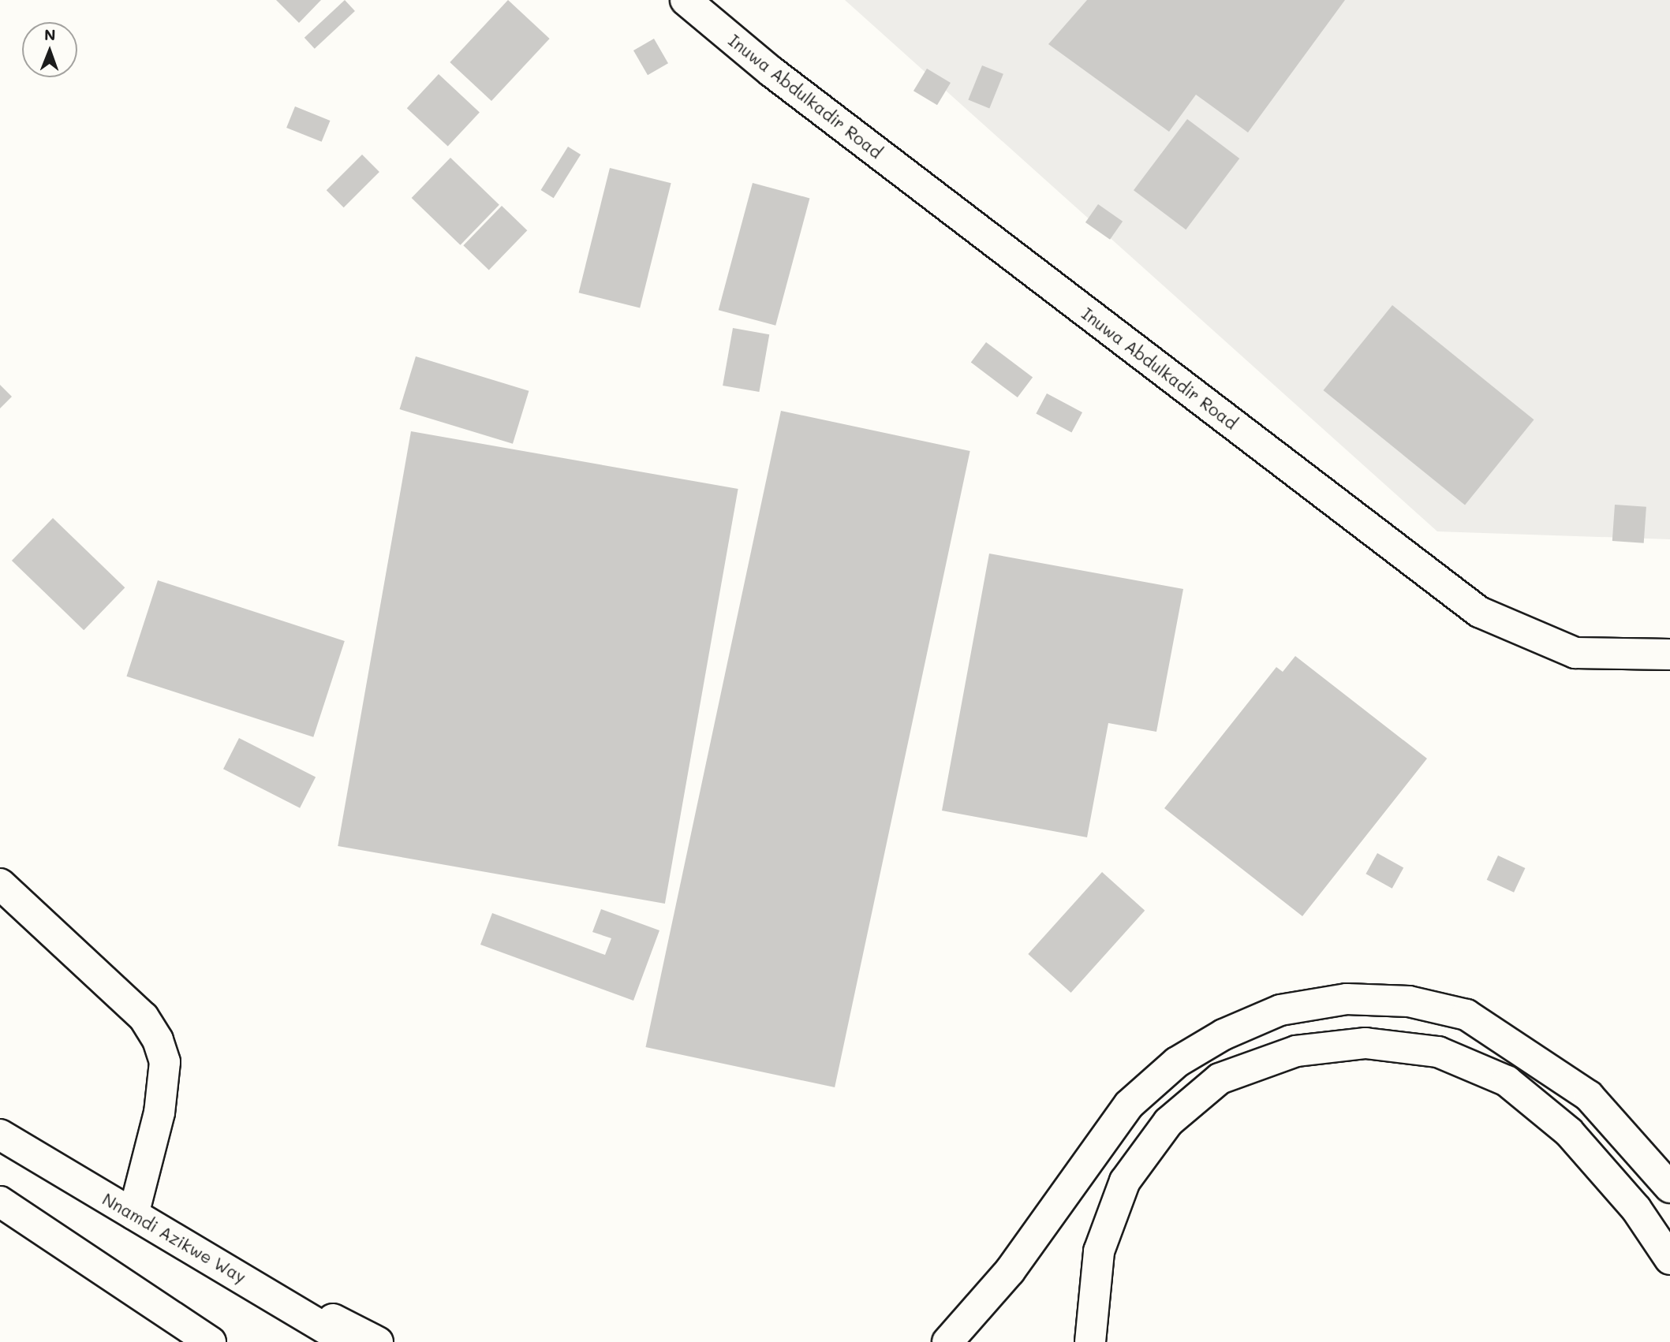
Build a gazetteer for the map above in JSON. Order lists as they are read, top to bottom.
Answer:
{
  "streets": {
    "main road": ["Inuwa Abdulkadir Road", "Nnamdi Azikwe Way"]
  },
  "north": "top"
}
